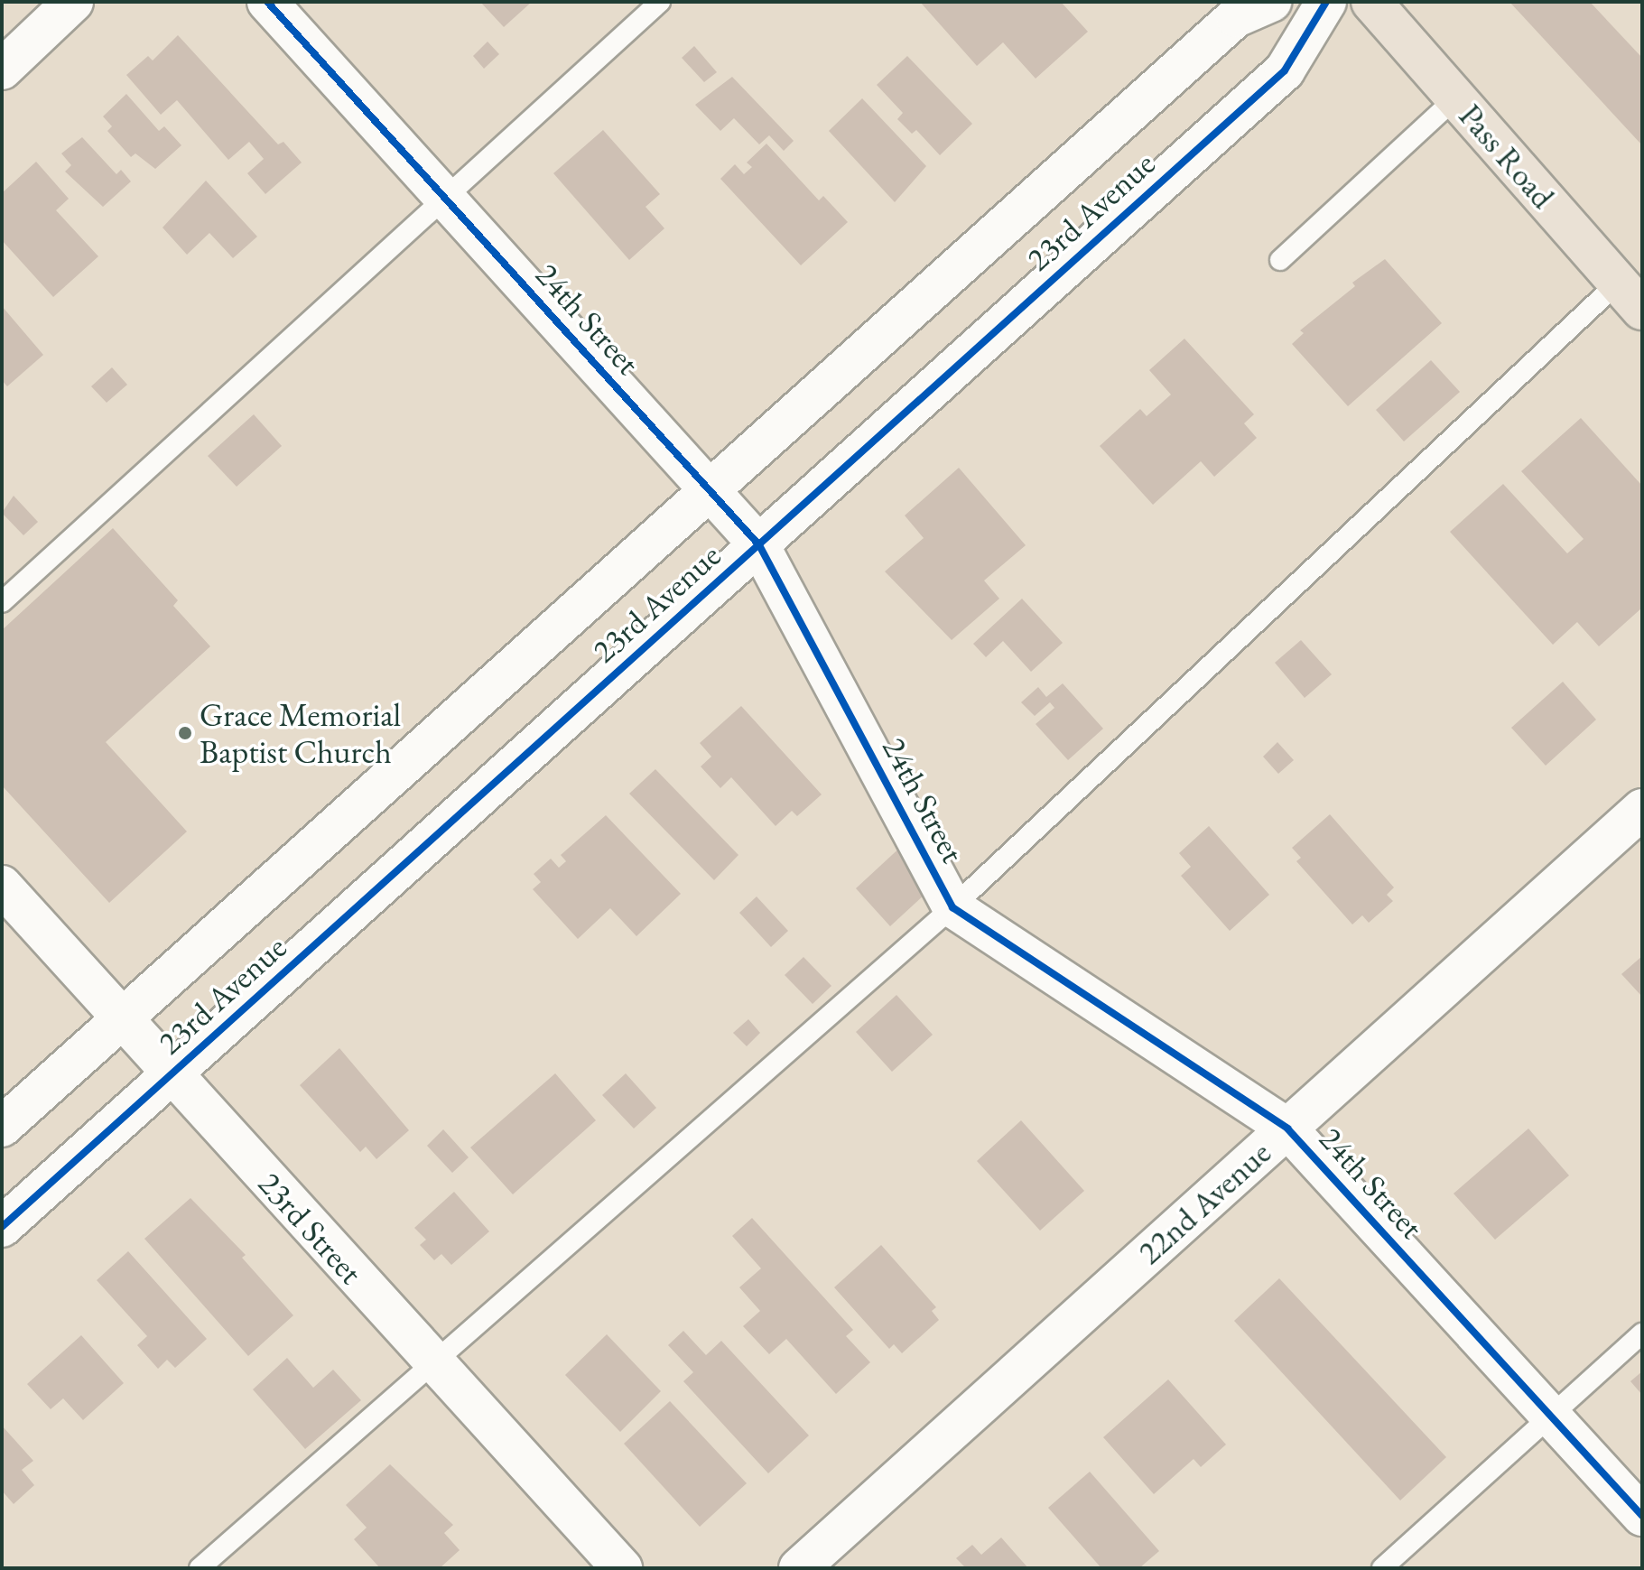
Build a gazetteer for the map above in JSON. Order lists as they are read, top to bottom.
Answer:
{
  "streets": {
    "main road": ["Pass Road"],
    "street": [
      "23rd Avenue",
      "24th Street",
      "22nd Avenue",
      "23rd Street"
    ]
  },
  "crossings": [
    ["23rd Avenue", "24th Street"],
    ["23rd Avenue", "23rd Street"],
    ["24th Street", "22nd Avenue"]
  ],
  "places": ["Grace Memorial Baptist Church"]
}
